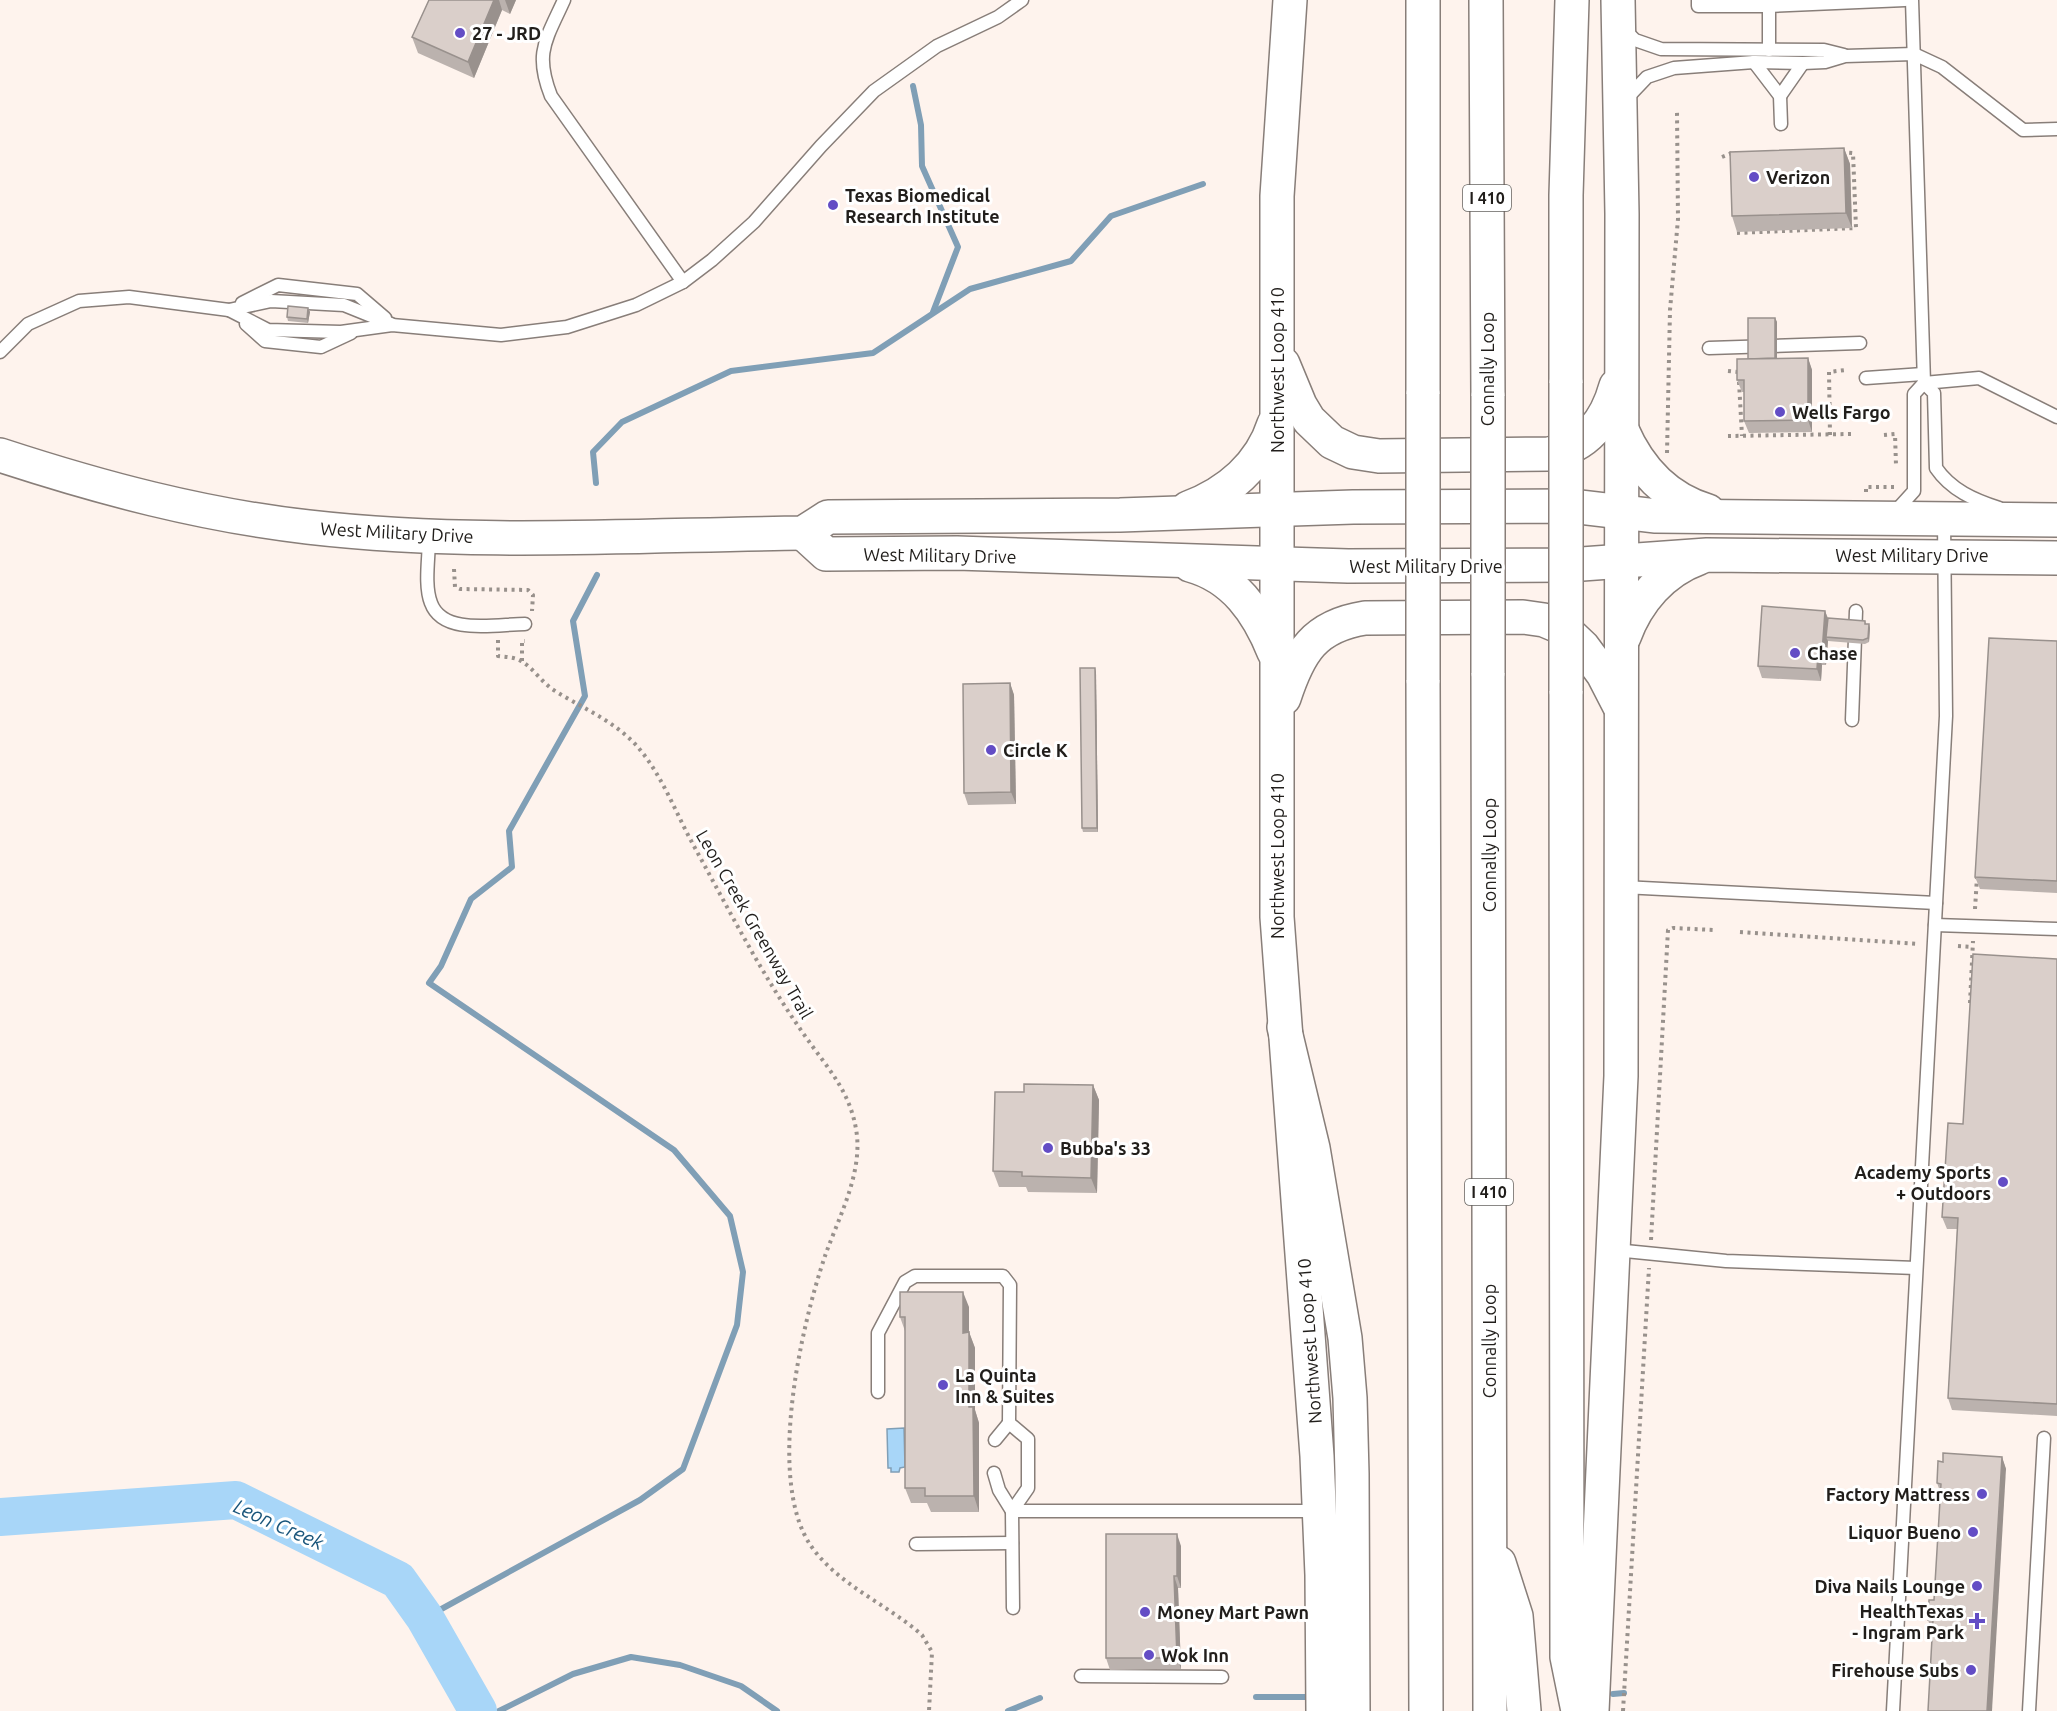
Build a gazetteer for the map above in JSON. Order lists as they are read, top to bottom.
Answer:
{
  "streets": {
    "main road": [
      "I 410",
      "Connally Loop",
      "Northwest Loop 410",
      "West Military Drive"
    ],
    "path": ["Leon Creek Greenway Trail"]
  },
  "crossings": [
    ["Northwest Loop 410", "West Military Drive"]
  ],
  "water": ["Leon Creek"],
  "places": {
    "other": [
      "27 - JRD",
      "Verizon",
      "Texas Biomedical Research Institute",
      "Wells Fargo",
      "Chase",
      "Circle K",
      "Bubba's 33",
      "Academy Sports + Outdoors",
      "La Quinta Inn & Suites",
      "Factory Mattress",
      "Liquor Bueno",
      "Diva Nails Lounge",
      "Money Mart Pawn",
      "Wok Inn",
      "Firehouse Subs"
    ],
    "health": ["HealthTexas - Ingram Park"]
  }
}
